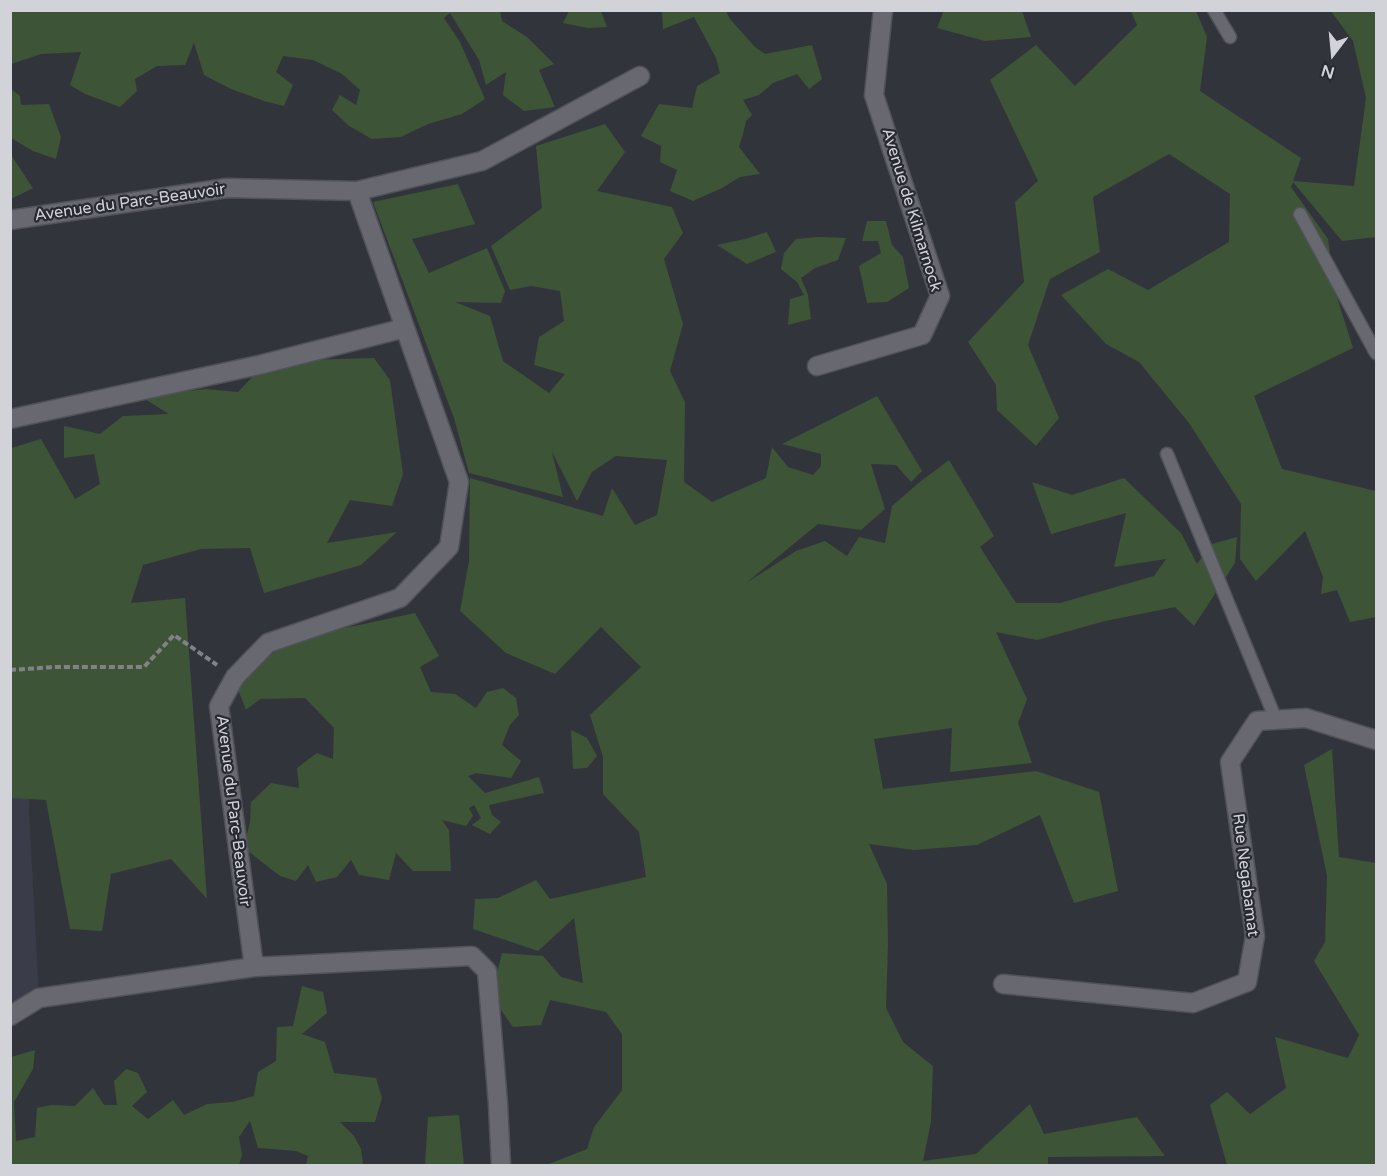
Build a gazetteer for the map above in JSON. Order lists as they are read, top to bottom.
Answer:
{
  "streets": {
    "street": ["Avenue du Parc-Beauvoir", "Avenue de Kilmarnock", "Rue Negabamat"]
  },
  "north": "bottom"
}
